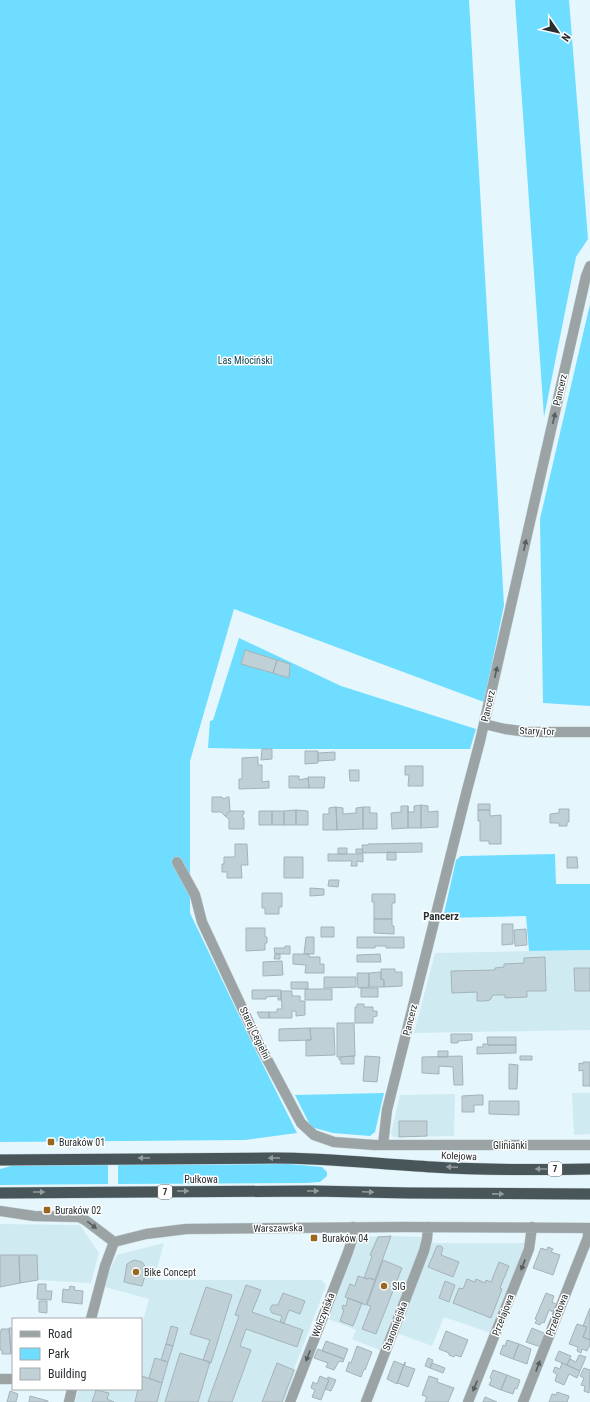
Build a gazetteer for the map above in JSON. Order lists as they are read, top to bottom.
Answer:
{
  "streets": {
    "highway": ["Kolejowa", "7", "Pułkowa"],
    "street": [
      "Pancerz",
      "Stary Tor",
      "Starej Cegielni",
      "Glinianki",
      "Warszawska",
      "Wólczyńska",
      "Przełajowa",
      "Przelotowa",
      "Staromiejska"
    ]
  },
  "crossings": [
    ["Pancerz", "Stary Tor"],
    ["Pancerz", "Starej Cegielni"],
    ["Pancerz", "Glinianki"],
    ["Starej Cegielni", "Glinianki"],
    ["Warszawska", "Wólczyńska"],
    ["Warszawska", "Przełajowa"],
    ["Warszawska", "Przelotowa"],
    ["Warszawska", "Staromiejska"]
  ],
  "one_way": [
    "Pancerz",
    "Kolejowa",
    "Pułkowa",
    "Wólczyńska",
    "Przełajowa",
    "Przelotowa"
  ],
  "districts": ["Pancerz"],
  "parks": ["Las Młociński"],
  "places": {
    "transit": ["Buraków 01", "Buraków 02", "Buraków 04"],
    "other": ["Bike Concept", "SIG"]
  },
  "legend": ["Road", "Park", "Building"],
  "north": "bottom right"
}
